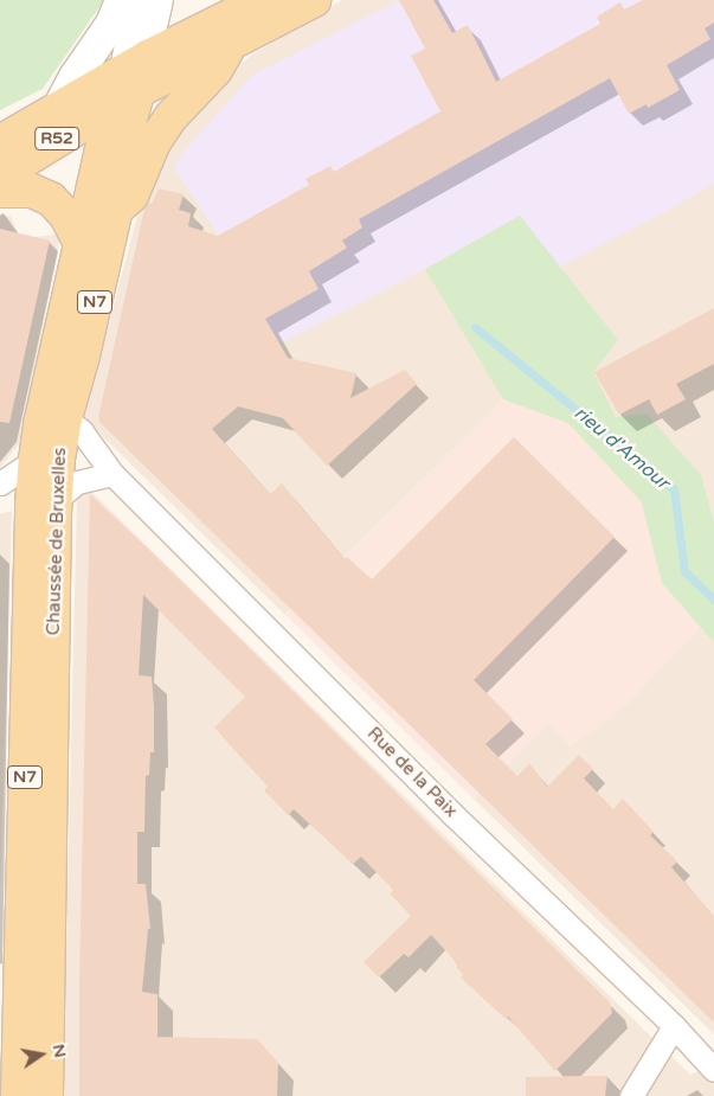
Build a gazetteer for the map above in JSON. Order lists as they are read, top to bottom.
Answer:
{
  "streets": {
    "main road": ["R52", "N7", "Chaussée de Bruxelles"],
    "street": ["Rue de la Paix"]
  },
  "crossings": [
    ["R52", "Chaussée de Bruxelles"],
    ["Chaussée de Bruxelles", "Rue de la Paix"]
  ],
  "water": ["rieu d'Amour"],
  "north": "right"
}
